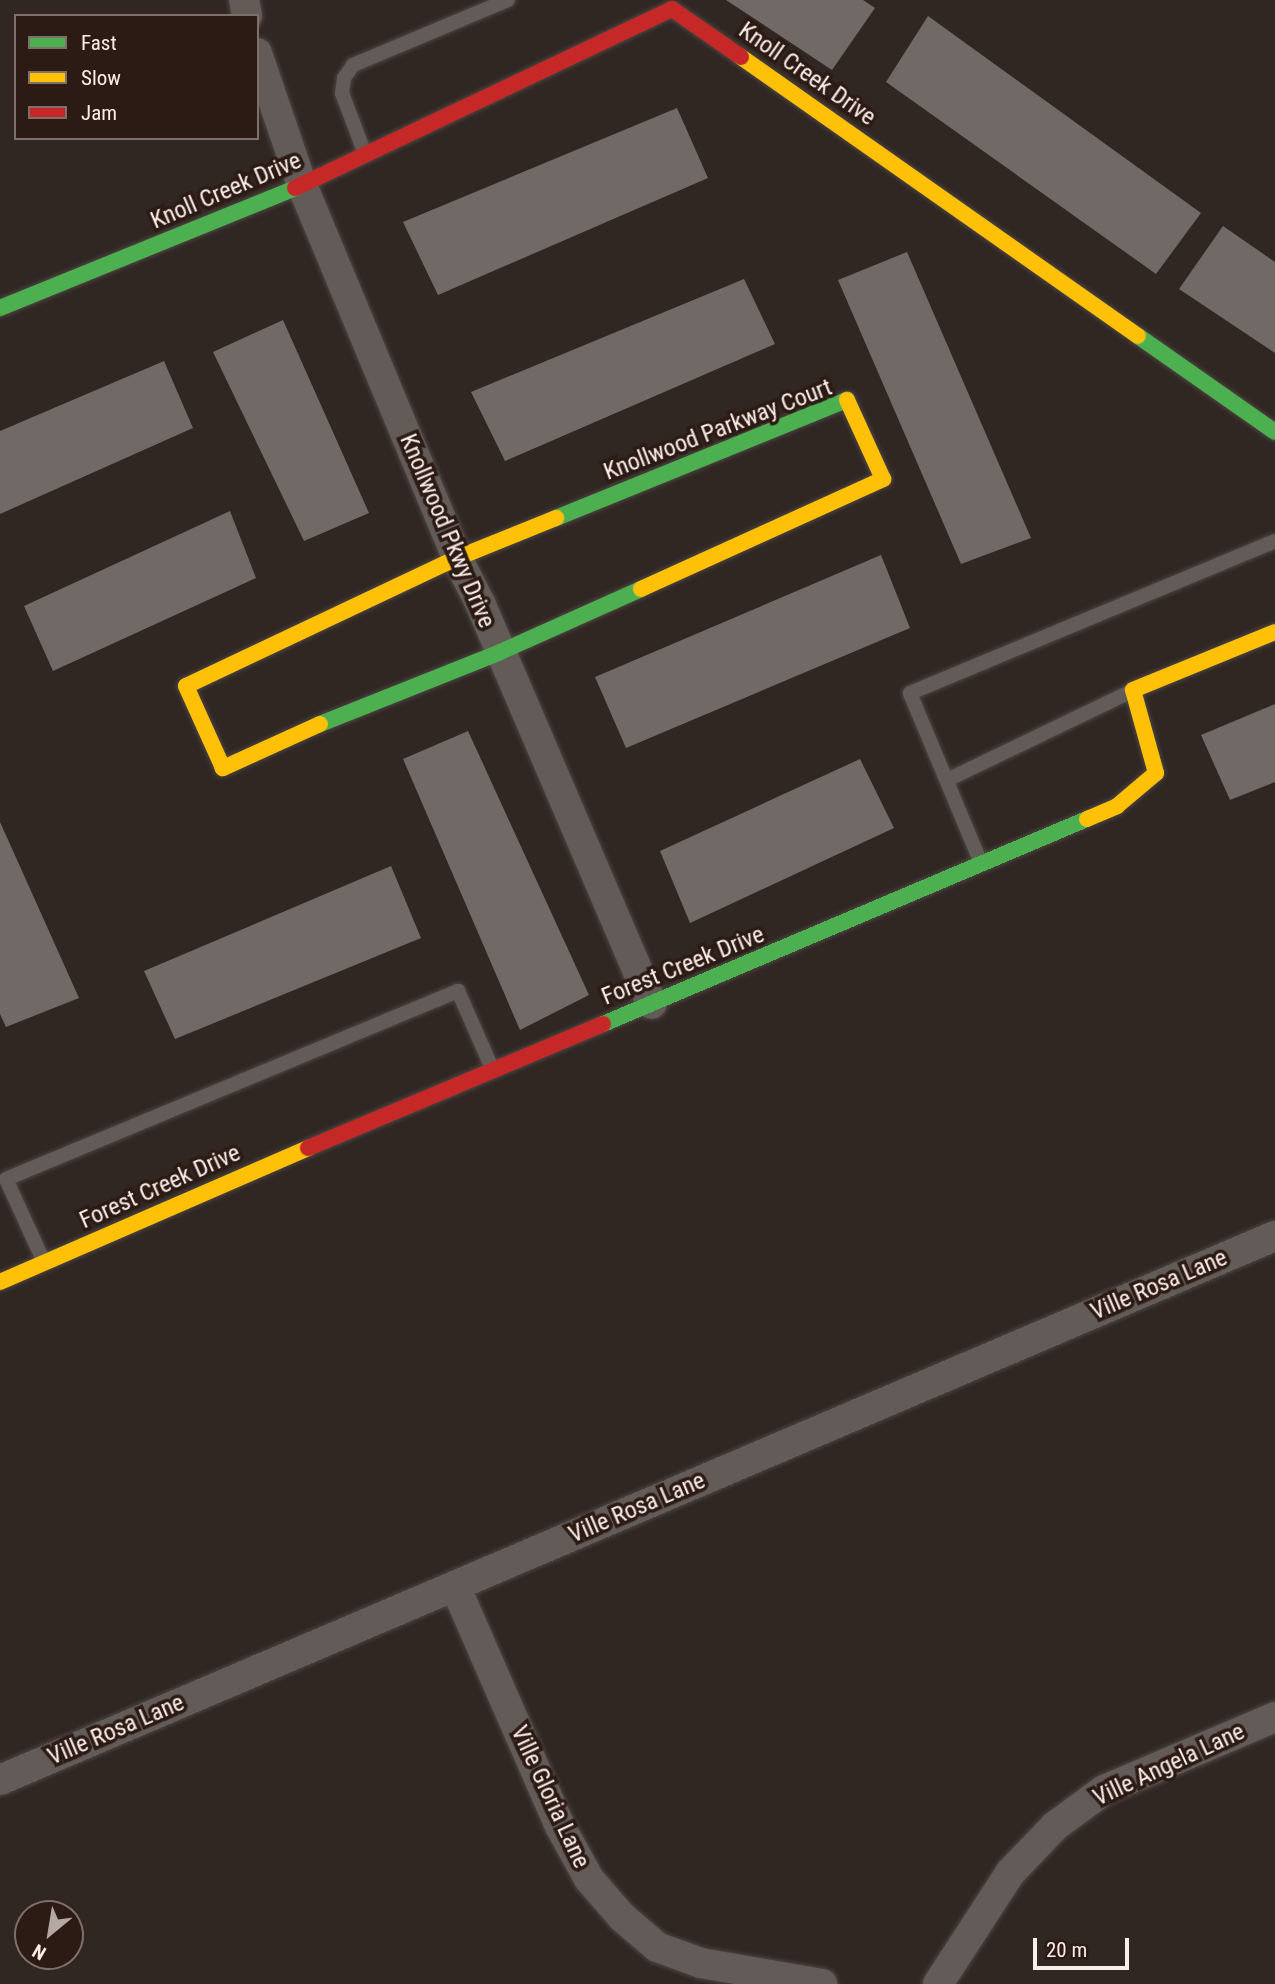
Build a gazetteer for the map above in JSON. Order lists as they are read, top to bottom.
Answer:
{
  "streets": {
    "street": [
      "Knoll Creek Drive",
      "Knollwood Parkway Court",
      "Knollwood Pkwy Drive",
      "Forest Creek Drive",
      "Ville Rosa Lane",
      "Ville Angela Lane",
      "Ville Gloria Lane"
    ]
  },
  "crossings": [
    ["Knoll Creek Drive", "Knollwood Pkwy Drive"],
    ["Knollwood Parkway Court", "Knollwood Pkwy Drive"],
    ["Knollwood Pkwy Drive", "Forest Creek Drive"],
    ["Ville Rosa Lane", "Ville Gloria Lane"]
  ],
  "legend": ["Fast", "Slow", "Jam"],
  "scale_bar": "20 m",
  "north": "bottom left"
}
